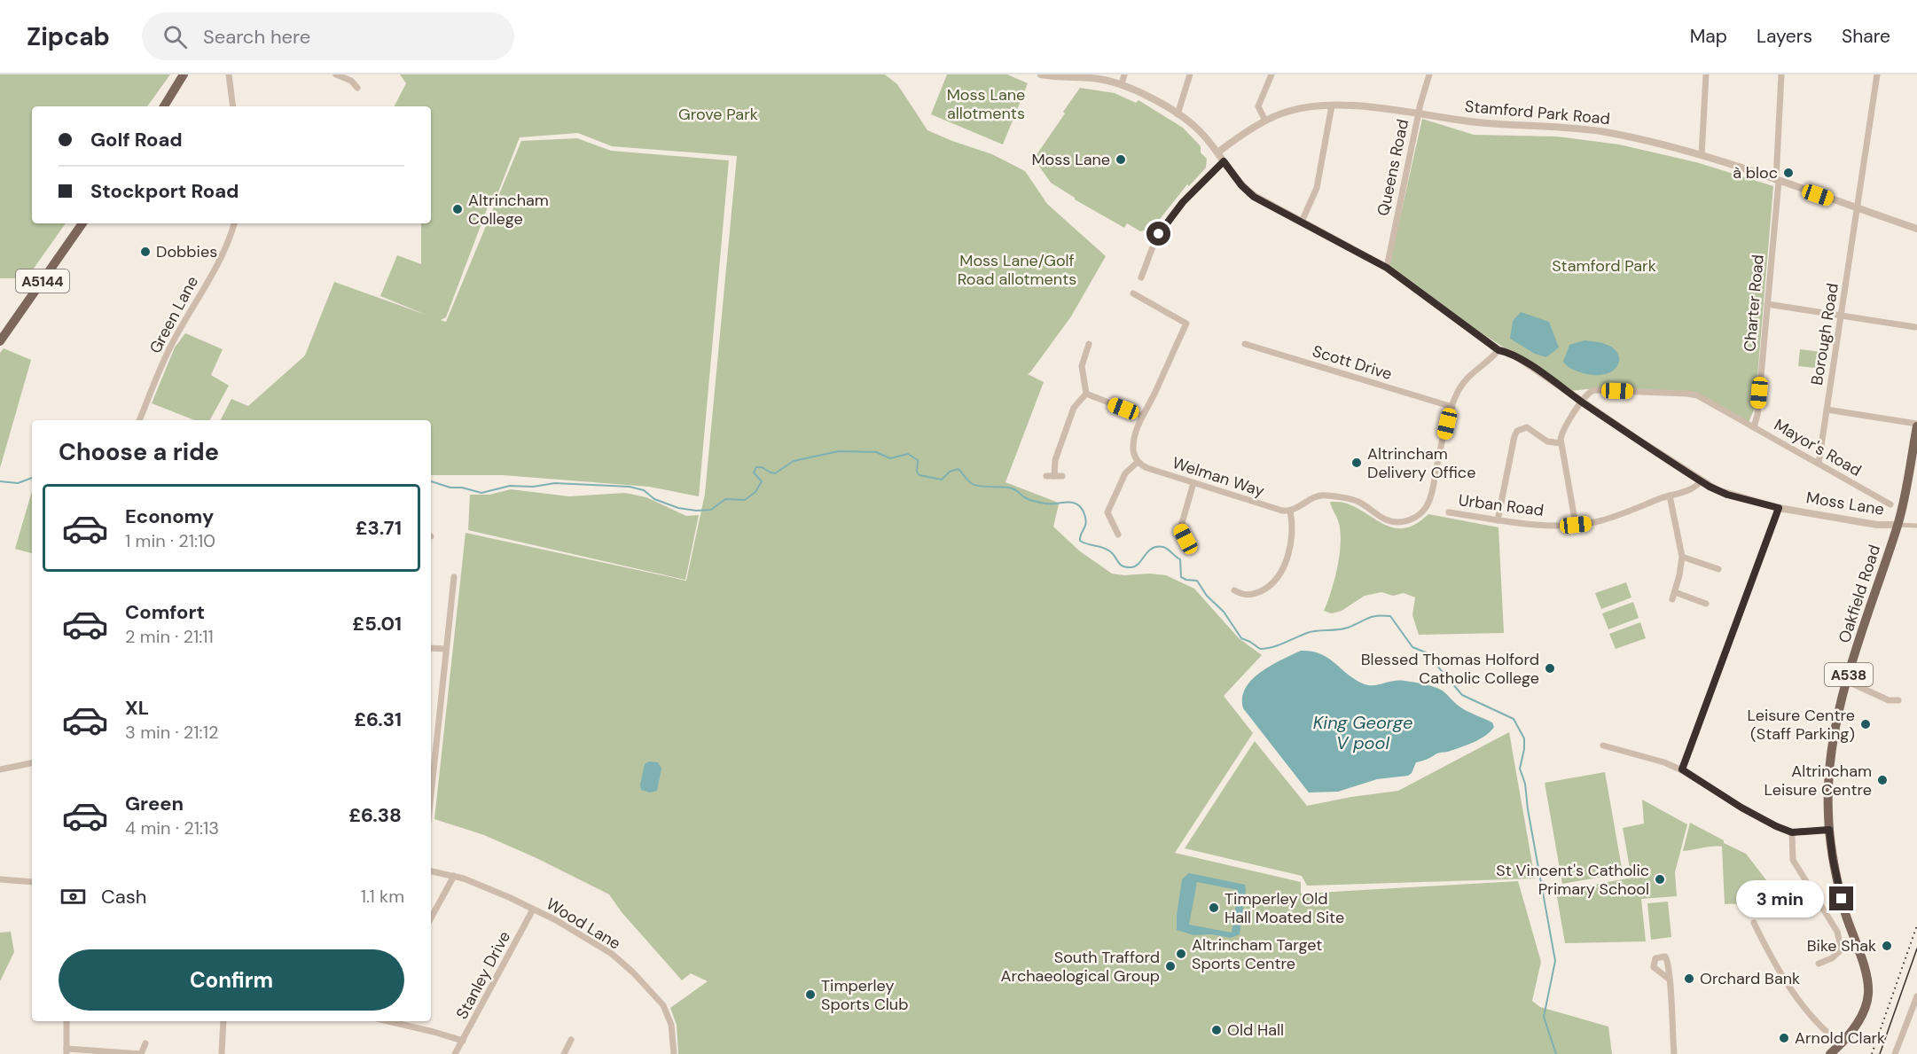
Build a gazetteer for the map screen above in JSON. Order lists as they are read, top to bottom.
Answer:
{
  "streets": {
    "main road": ["A5144", "Oakfield Road", "A538"],
    "street": [
      "Stamford Park Road",
      "Queens Road",
      "Charter Road",
      "Green Lane",
      "Borough Road",
      "Scott Drive",
      "Mayor's Road",
      "Welman Way",
      "Moss Lane",
      "Urban Road",
      "Wood Lane",
      "Stanley Drive"
    ]
  },
  "crossings": [
    ["Stamford Park Road", "Queens Road"],
    ["Stamford Park Road", "Charter Road"],
    ["Stamford Park Road", "Borough Road"],
    ["Stamford Park Road", "Moss Lane"],
    ["Queens Road", "Moss Lane"],
    ["Charter Road", "Mayor's Road"],
    ["Borough Road", "Mayor's Road"],
    ["Mayor's Road", "Moss Lane"],
    ["Moss Lane", "Urban Road"],
    ["Moss Lane", "Oakfield Road"],
    ["Moss Lane", "A538"],
    ["Oakfield Road", "A538"],
    ["Wood Lane", "Stanley Drive"]
  ],
  "water": ["King George V pool"],
  "parks": [
    "Moss Lane allotments",
    "Grove Park",
    "Moss Lane/Golf Road allotments",
    "Stamford Park"
  ],
  "places": [
    "Moss Lane",
    "à bloc",
    "Altrincham College",
    "Dobbies",
    "Altrincham Delivery Office",
    "Blessed Thomas Holford Catholic College",
    "Leisure Centre (Staff Parking)",
    "Altrincham Leisure Centre",
    "St Vincent's Catholic Primary School",
    "Timperley Old Hall Moated Site",
    "Bike Shak",
    "Altrincham Target Sports Centre",
    "South Trafford Archaeological Group",
    "Orchard Bank",
    "Timperley Sports Club",
    "Old Hall",
    "Arnold Clark"
  ],
  "page": {
    "header": "Zipcab",
    "search": "Search here",
    "nav": ["Map", "Layers", "Share"],
    "banner": ["Golf Road", "Stockport Road"],
    "heading": "Choose a ride",
    "list": [
      {
        "name": "Economy",
        "note": "1 min · 21:10",
        "value": "£3.71"
      },
      {
        "name": "Comfort",
        "note": "2 min · 21:11",
        "value": "£5.01"
      },
      {
        "name": "XL",
        "note": "3 min · 21:12",
        "value": "£6.31"
      },
      {
        "name": "Green",
        "note": "4 min · 21:13",
        "value": "£6.38"
      }
    ],
    "pay": ["Cash", "1.1 km"],
    "bubble": "3 min",
    "buttons": "Confirm"
  }
}
